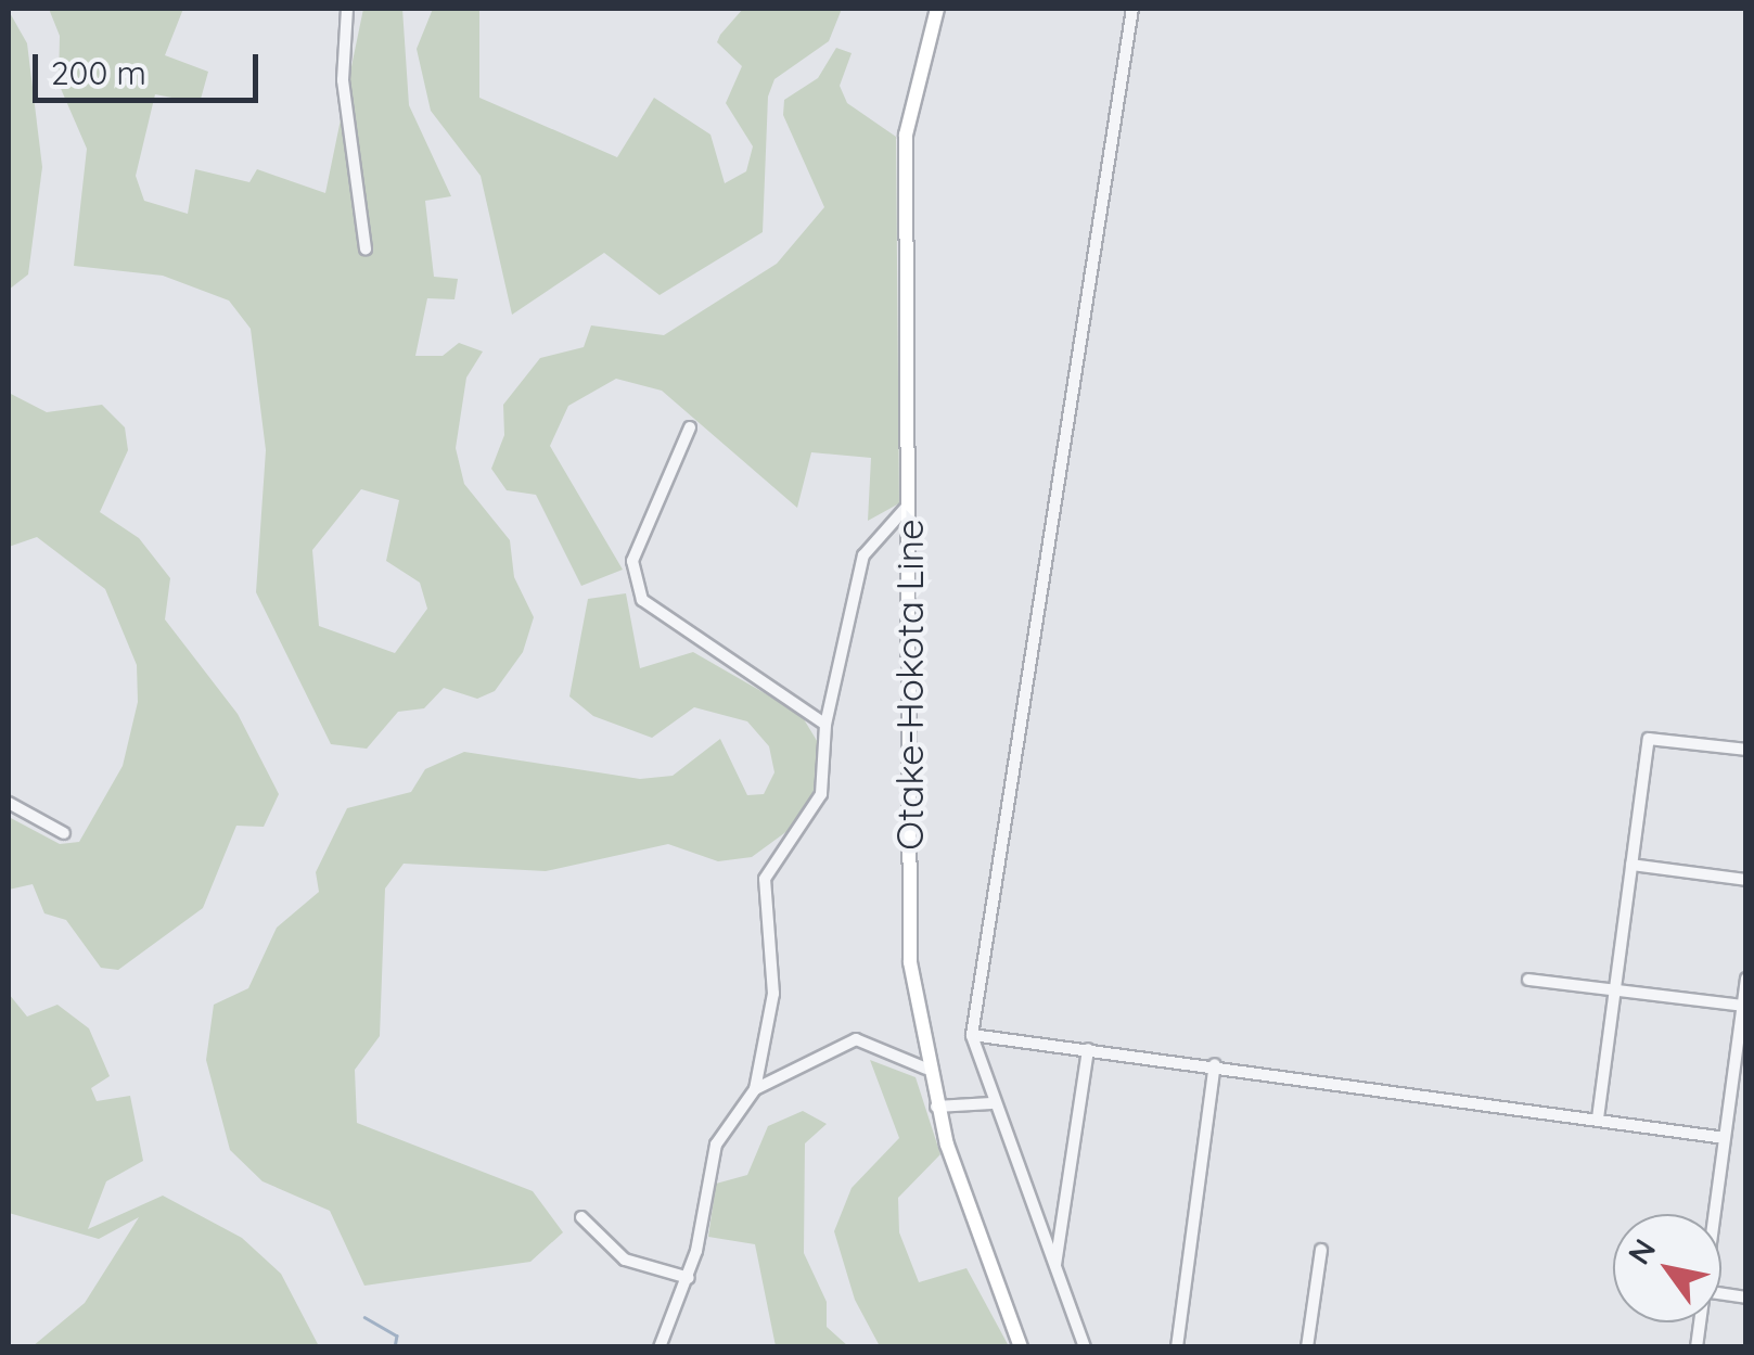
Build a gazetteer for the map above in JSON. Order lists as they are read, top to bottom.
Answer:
{
  "streets": {
    "main road": ["Otake-Hokota Line"]
  },
  "scale_bar": "200 m",
  "north": "top left"
}
